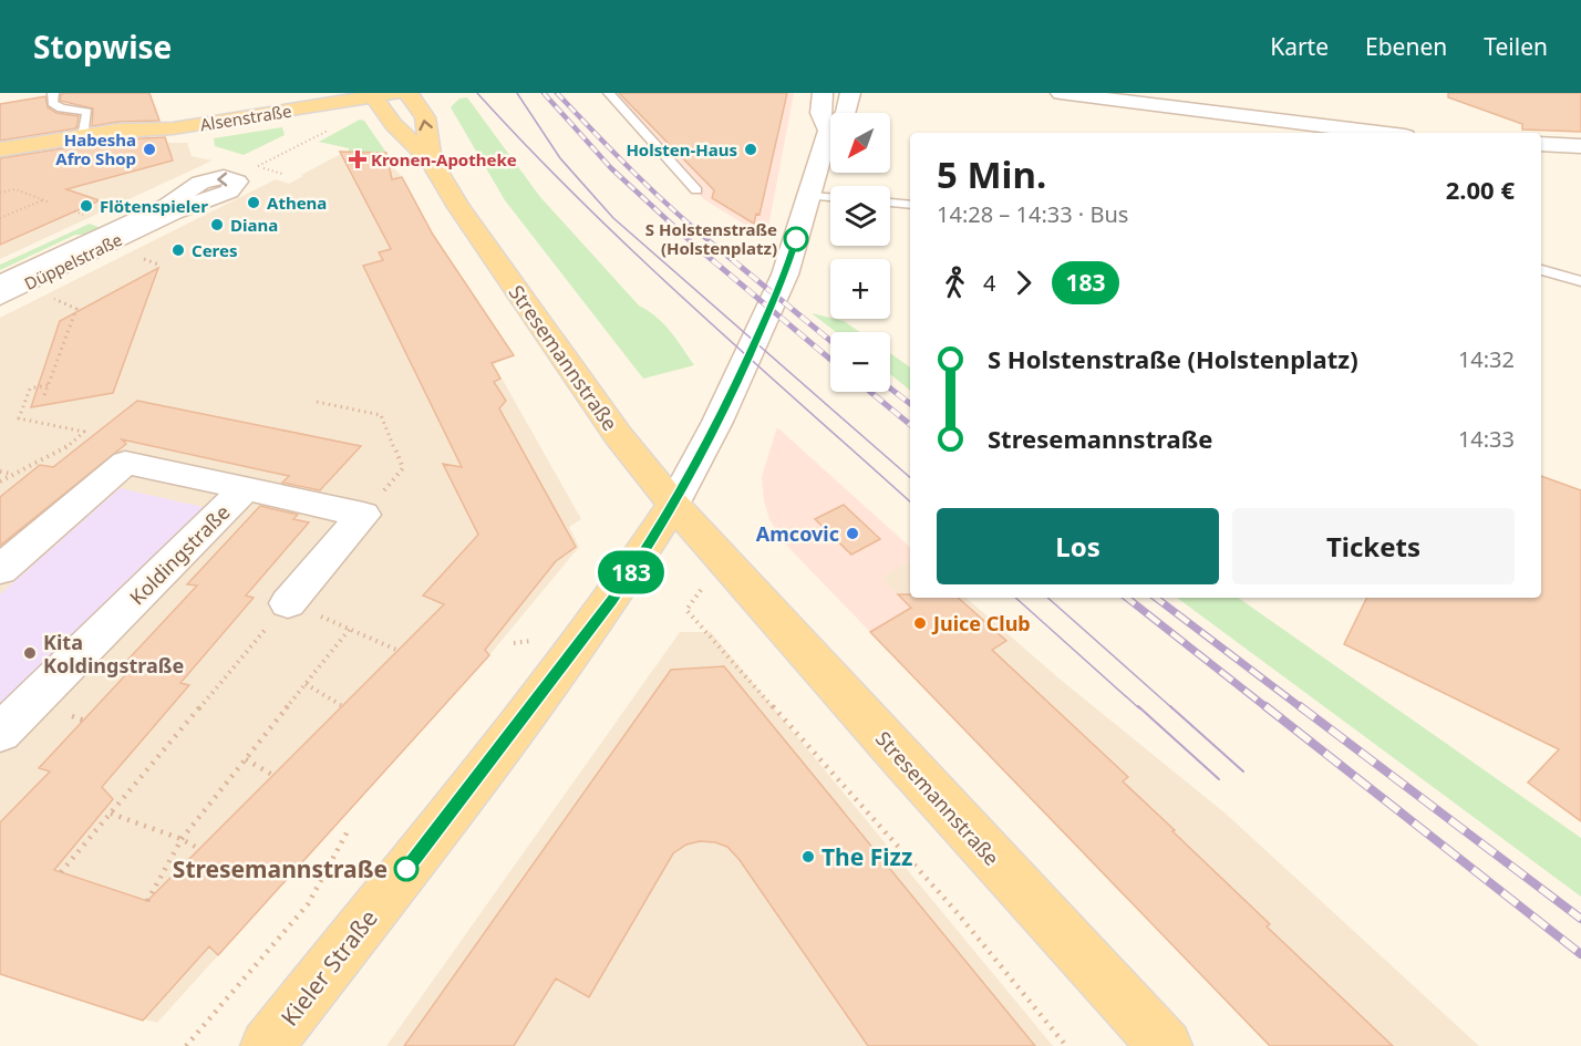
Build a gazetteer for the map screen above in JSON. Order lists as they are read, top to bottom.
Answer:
{
  "streets": {
    "main road": ["Alsenstraße", "Stresemannstraße", "Kieler Straße"],
    "street": ["Düppelstraße", "Koldingstraße"]
  },
  "crossings": [
    ["Alsenstraße", "Stresemannstraße"],
    ["Stresemannstraße", "Kieler Straße"]
  ],
  "places": {
    "other": [
      "Habesha Afro Shop",
      "Holsten-Haus",
      "Athena",
      "Flötenspieler",
      "Diana",
      "S Holstenstraße (Holstenplatz)",
      "Ceres",
      "Amcovic",
      "Juice Club",
      "Kita Koldingstraße",
      "The Fizz",
      "Stresemannstraße"
    ],
    "health": ["Kronen-Apotheke"]
  },
  "lines": ["bus line 183"],
  "north": "bottom left",
  "page": {
    "header": "Stopwise",
    "nav": ["Karte", "Ebenen", "Teilen"],
    "on_map": "183",
    "map_buttons": ["+", "−"],
    "heading": ["5 Min.", "14:28 – 14:33 · Bus", "2.00 €"],
    "legs": ["4", "183"],
    "list": [
      {
        "name": "S Holstenstraße (Holstenplatz)",
        "value": "14:32"
      },
      {
        "name": "Stresemannstraße",
        "value": "14:33"
      }
    ],
    "buttons": ["Los", "Tickets"]
  }
}
